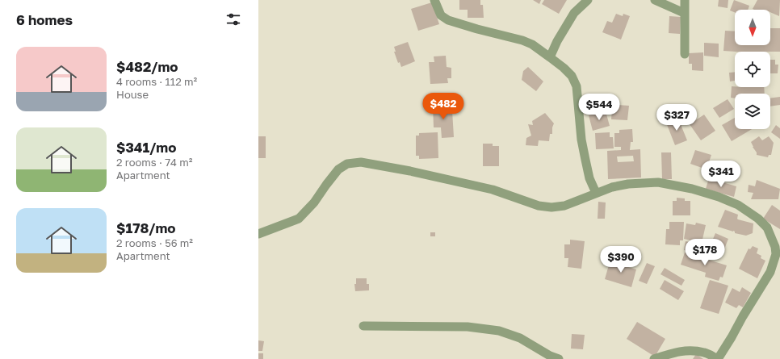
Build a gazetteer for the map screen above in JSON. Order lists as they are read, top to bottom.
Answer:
{
  "north": "bottom",
  "page": {
    "heading": "6 homes",
    "list": [
      {
        "name": "$482/mo",
        "note": "4 rooms · 112 m² · House"
      },
      {
        "name": "$341/mo",
        "note": "2 rooms · 74 m² · Apartment"
      },
      {
        "name": "$178/mo",
        "note": "2 rooms · 56 m² · Apartment"
      }
    ],
    "price": [
      "$482",
      "$544",
      "$327",
      "$341",
      "$178",
      "$390"
    ]
  }
}
